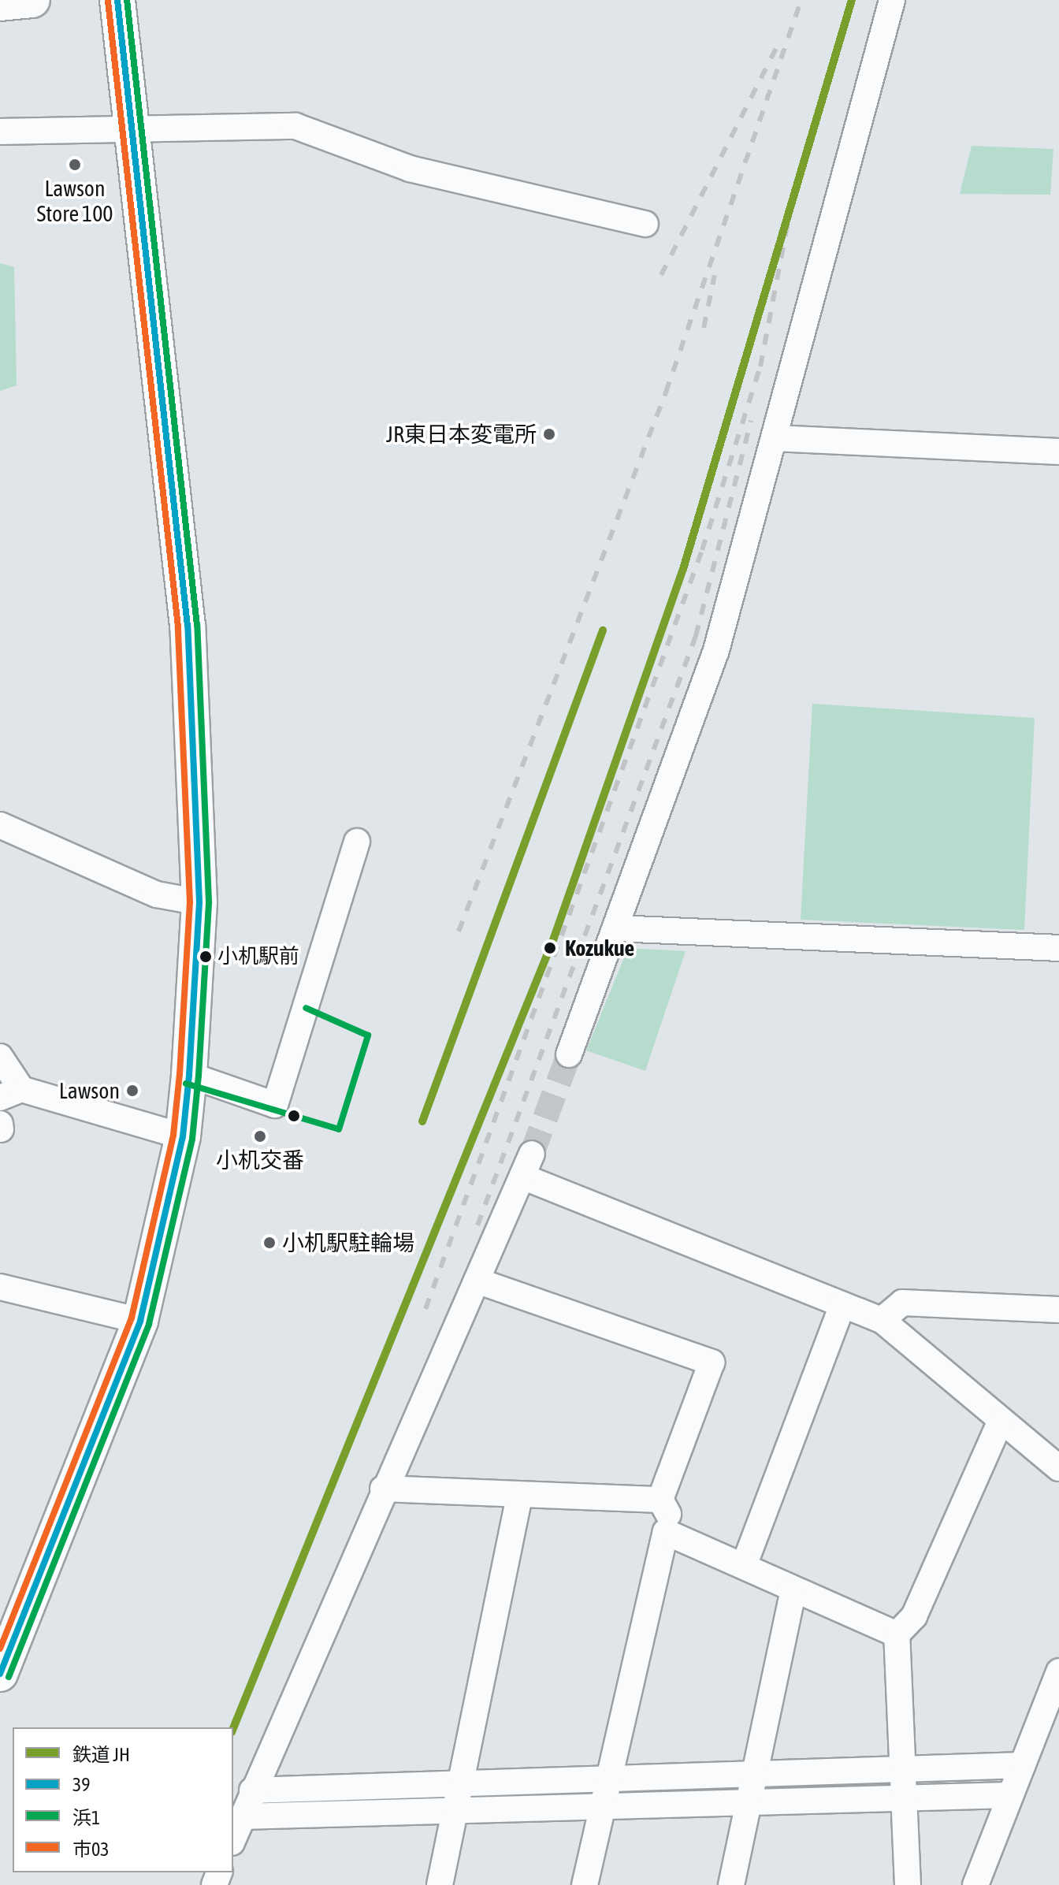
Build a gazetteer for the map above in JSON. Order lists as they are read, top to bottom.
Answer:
{
  "places": [
    "Lawson Store 100",
    "JR東日本変電所",
    "Kozukue",
    "小机駅前",
    "Lawson",
    "小机交番",
    "小机駅駐輪場"
  ],
  "lines": [
    "rail line JH",
    "transit line 39",
    "transit line 浜1",
    "transit line 市03"
  ],
  "legend": [
    "鉄道 JH",
    "39",
    "浜1",
    "市03"
  ]
}
